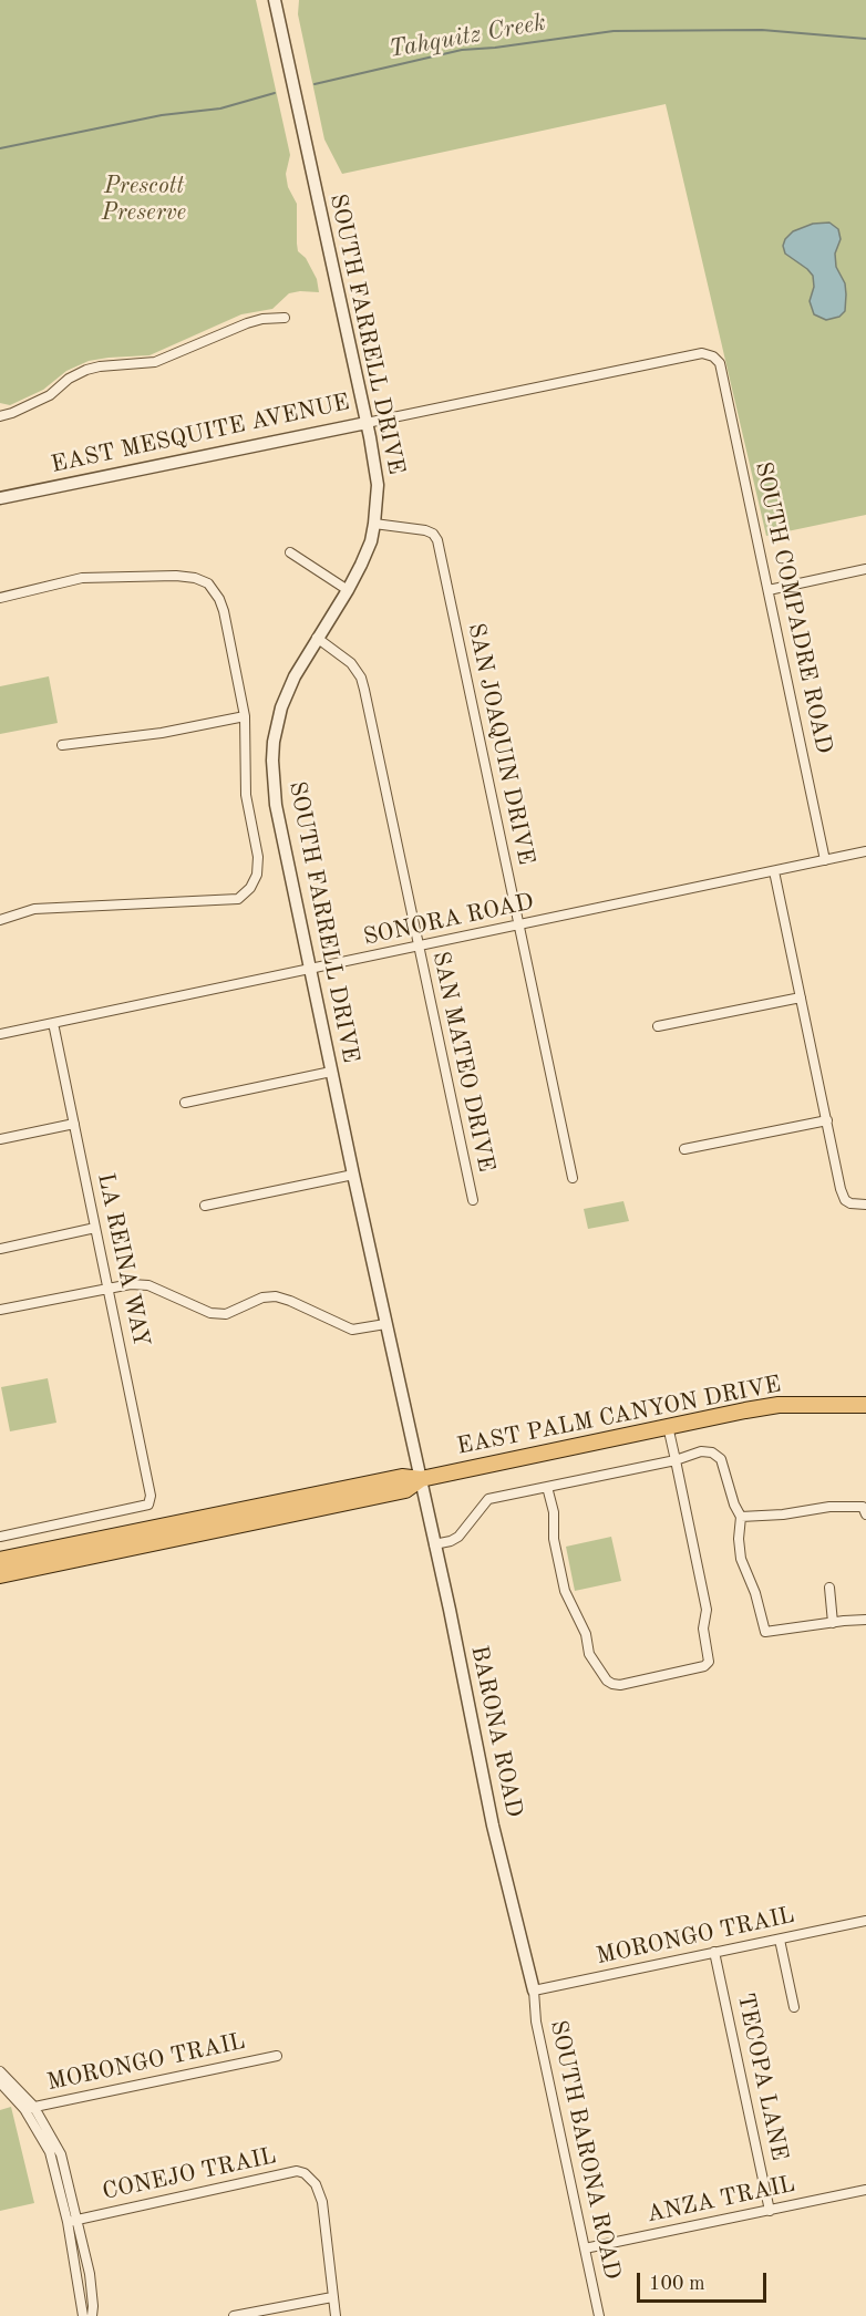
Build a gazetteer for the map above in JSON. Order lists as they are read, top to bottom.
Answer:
{
  "streets": {
    "main road": ["EAST PALM CANYON DRIVE"],
    "street": [
      "SOUTH FARRELL DRIVE",
      "EAST MESQUITE AVENUE",
      "SOUTH COMPADRE ROAD",
      "SAN JOAQUIN DRIVE",
      "SONORA ROAD",
      "SAN MATEO DRIVE",
      "LA REINA WAY",
      "BARONA ROAD",
      "MORONGO TRAIL",
      "TECOPA LANE",
      "SOUTH BARONA ROAD",
      "CONEJO TRAIL",
      "ANZA TRAIL"
    ]
  },
  "crossings": [
    ["SOUTH FARRELL DRIVE", "EAST MESQUITE AVENUE"],
    ["SOUTH FARRELL DRIVE", "SAN JOAQUIN DRIVE"],
    ["SOUTH FARRELL DRIVE", "SONORA ROAD"],
    ["SOUTH FARRELL DRIVE", "SAN MATEO DRIVE"],
    ["SOUTH FARRELL DRIVE", "EAST PALM CANYON DRIVE"],
    ["SOUTH FARRELL DRIVE", "BARONA ROAD"],
    ["EAST MESQUITE AVENUE", "SOUTH COMPADRE ROAD"],
    ["SOUTH COMPADRE ROAD", "SONORA ROAD"],
    ["SAN JOAQUIN DRIVE", "SONORA ROAD"],
    ["SONORA ROAD", "SAN MATEO DRIVE"],
    ["SONORA ROAD", "LA REINA WAY"],
    ["EAST PALM CANYON DRIVE", "BARONA ROAD"],
    ["BARONA ROAD", "MORONGO TRAIL"],
    ["BARONA ROAD", "SOUTH BARONA ROAD"],
    ["MORONGO TRAIL", "TECOPA LANE"],
    ["MORONGO TRAIL", "SOUTH BARONA ROAD"],
    ["TECOPA LANE", "ANZA TRAIL"],
    ["SOUTH BARONA ROAD", "ANZA TRAIL"]
  ],
  "water": ["Tahquitz Creek"],
  "parks": ["Prescott Preserve"],
  "scale_bar": "100 m"
}
